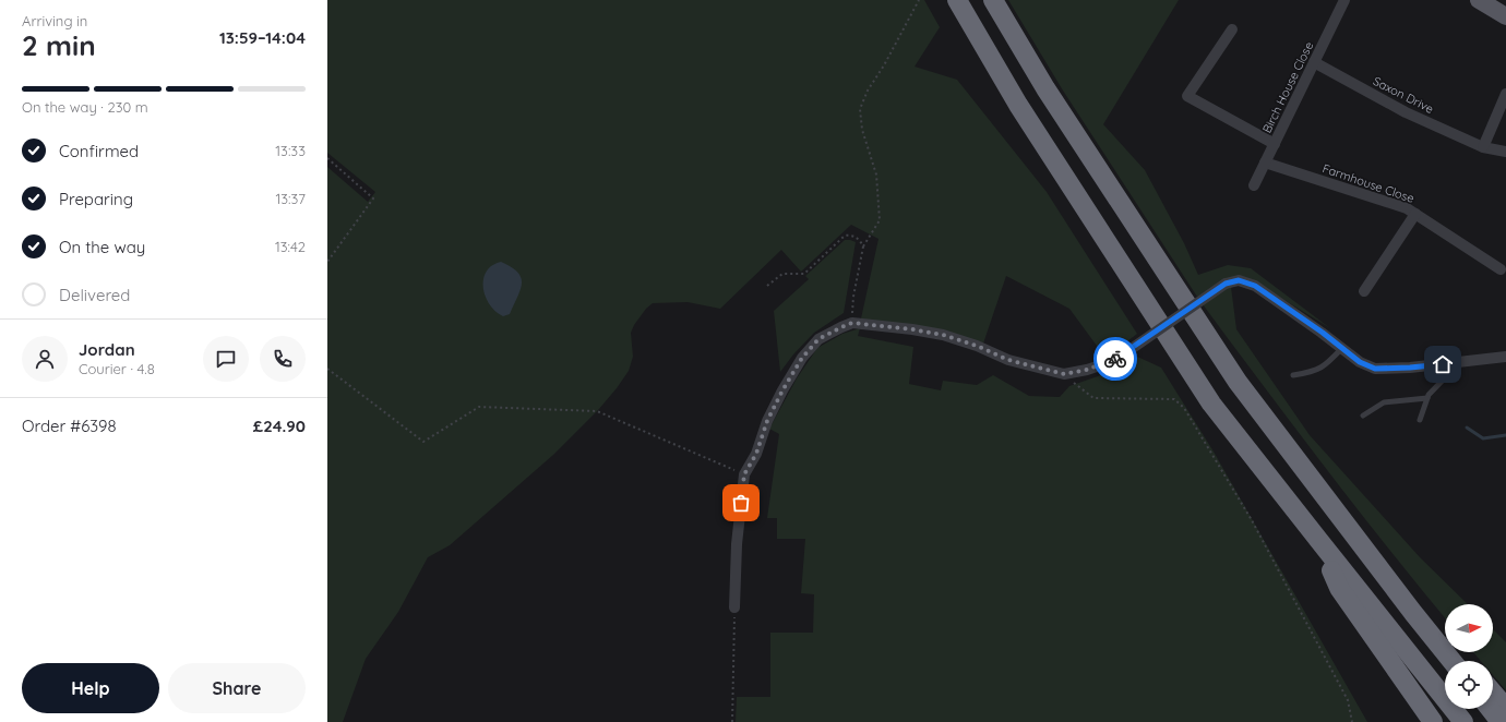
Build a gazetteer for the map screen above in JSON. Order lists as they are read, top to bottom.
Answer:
{
  "streets": {
    "street": ["Birch House Close", "Saxon Drive", "Farmhouse Close"]
  },
  "crossings": [
    ["Birch House Close", "Saxon Drive"],
    ["Birch House Close", "Farmhouse Close"]
  ],
  "north": "right",
  "page": {
    "heading": ["2 min", "Arriving in", "13:59–14:04"],
    "panel": [
      "Jordan",
      "Courier · 4.8",
      "Order #6398",
      "£24.90"
    ],
    "bar": "On the way · 230 m",
    "list": [
      ["Confirmed", "13:33"],
      ["Preparing", "13:37"],
      ["On the way", "13:42"],
      "Delivered"
    ],
    "buttons": ["Help", "Share"]
  }
}
